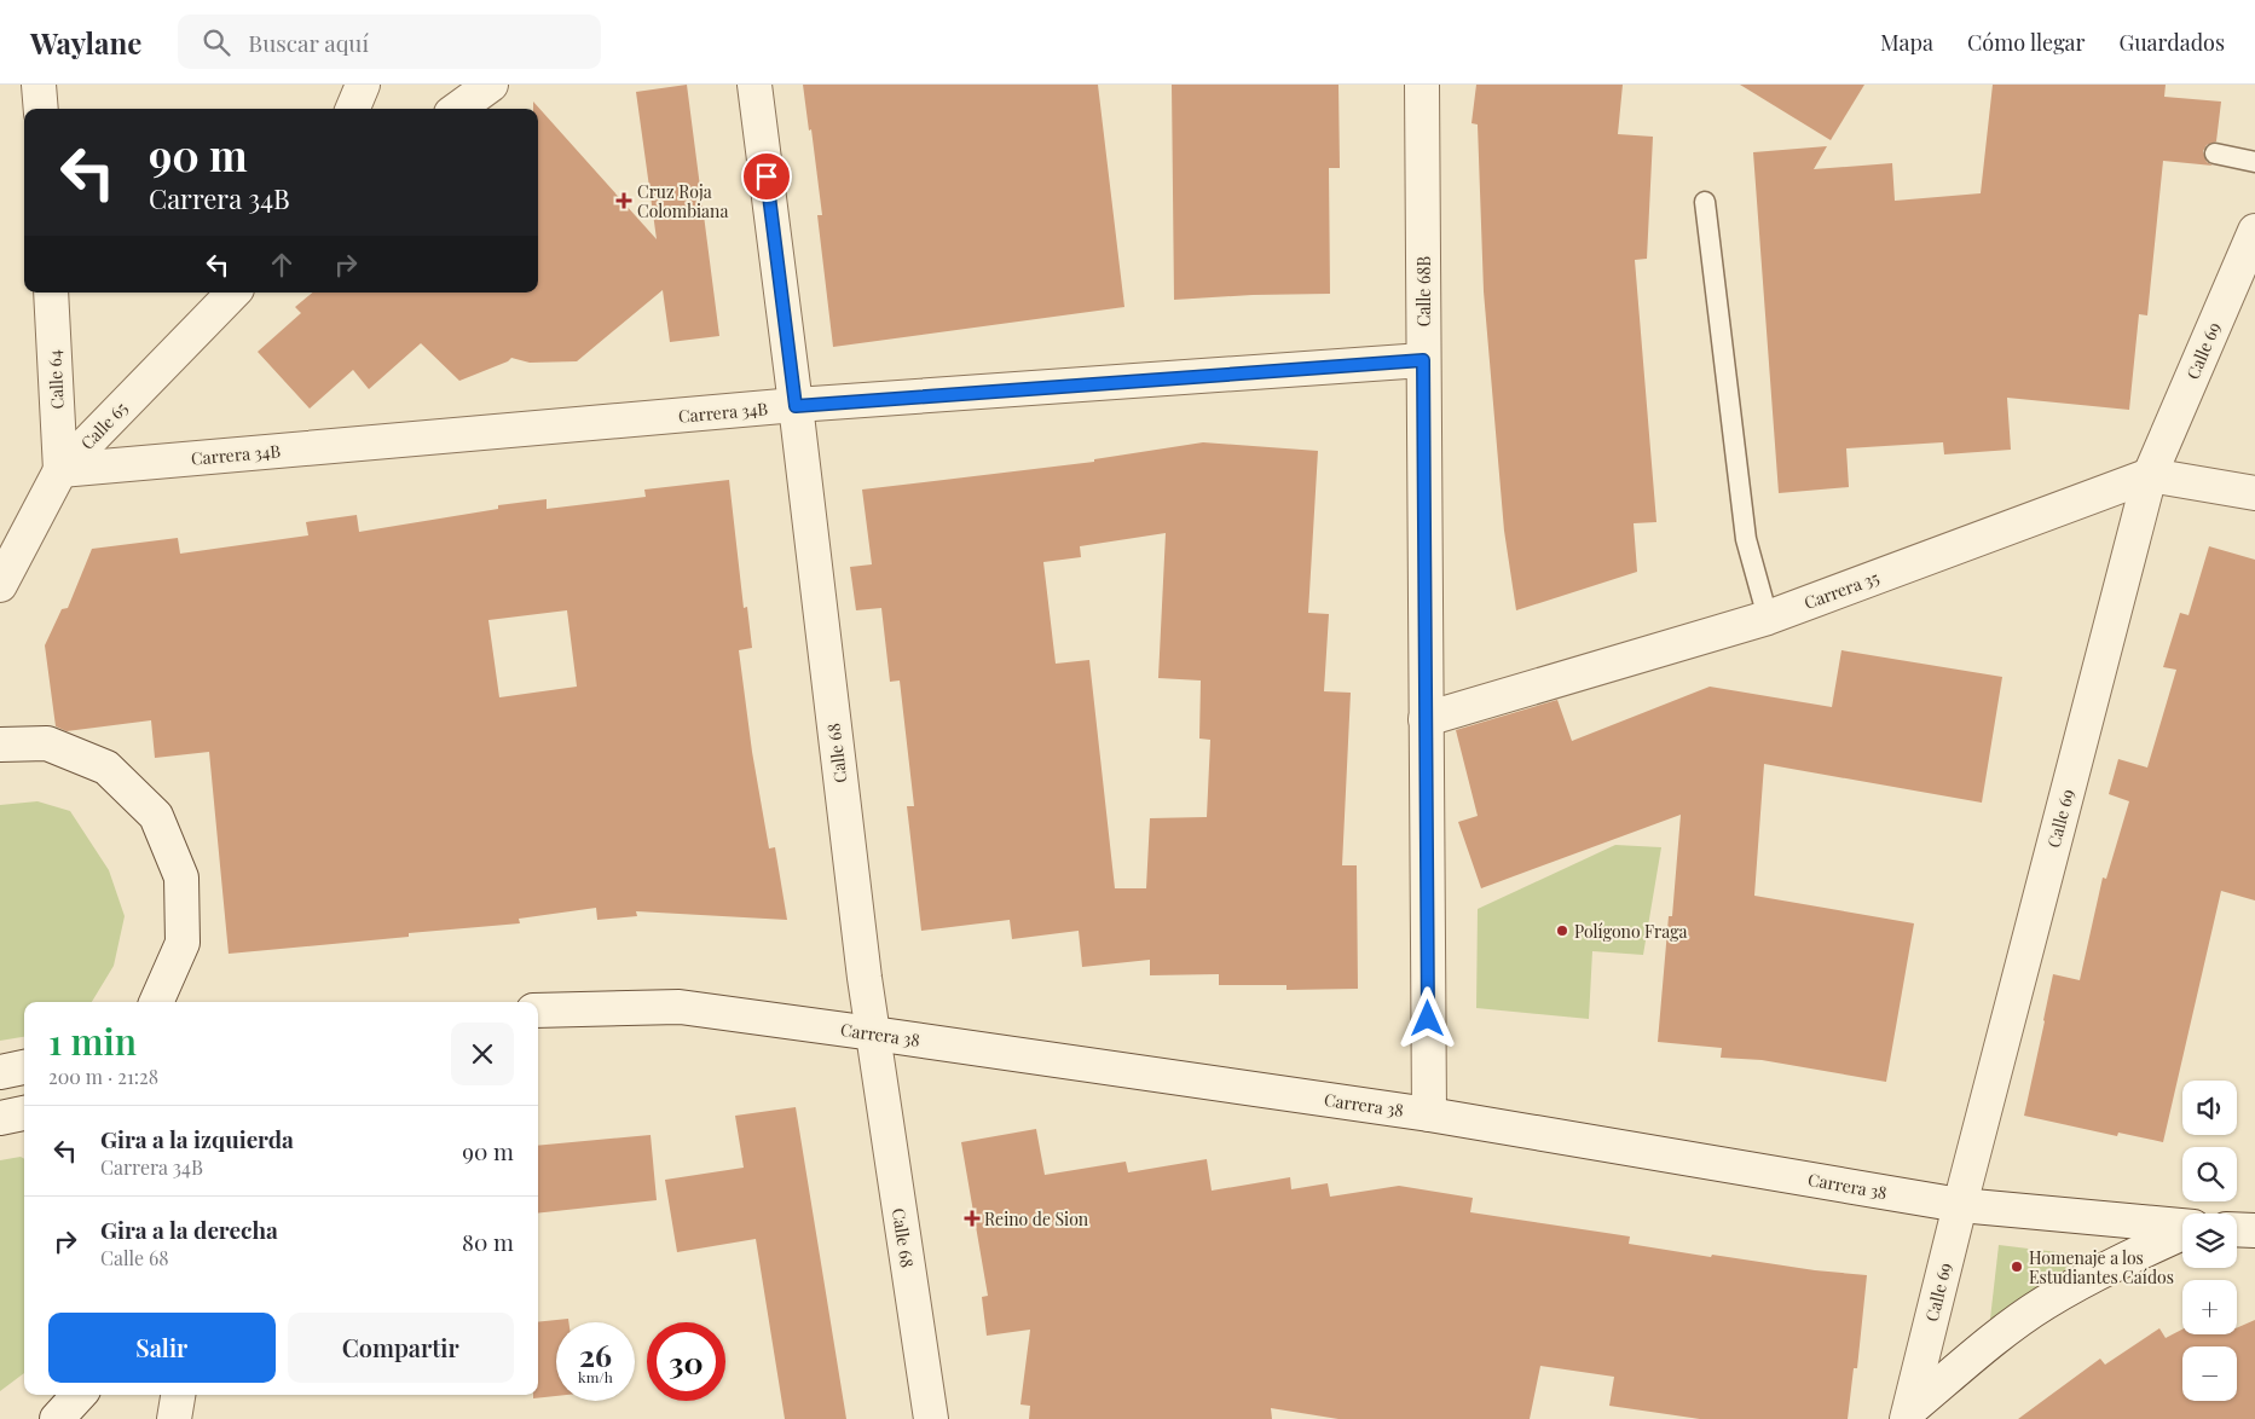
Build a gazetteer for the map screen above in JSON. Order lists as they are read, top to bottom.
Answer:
{
  "streets": {
    "street": [
      "Calle 68B",
      "Calle 69",
      "Calle 64",
      "Carrera 34B",
      "Calle 65",
      "Carrera 35",
      "Calle 68",
      "Carrera 38"
    ]
  },
  "crossings": [
    ["Calle 68B", "Carrera 34B"],
    ["Calle 68B", "Carrera 35"],
    ["Calle 68B", "Carrera 38"],
    ["Calle 69", "Carrera 35"],
    ["Calle 69", "Carrera 38"],
    ["Calle 64", "Carrera 34B"],
    ["Calle 64", "Calle 65"],
    ["Carrera 34B", "Calle 65"],
    ["Carrera 34B", "Calle 68"],
    ["Calle 68", "Carrera 38"]
  ],
  "places": {
    "health": ["Cruz Roja Colombiana", "Reino de Sion"],
    "other": ["Polígono Fraga", "Homenaje a los Estudiantes Caídos"]
  },
  "page": {
    "header": "Waylane",
    "search": "Buscar aquí",
    "nav": ["Mapa", "Cómo llegar", "Guardados"],
    "turn": ["90 m", "Carrera 34B"],
    "heading": ["1 min", "200 m · 21:28"],
    "map_buttons": ["+", "−"],
    "list": [
      {
        "name": "Gira a la izquierda",
        "note": "Carrera 34B",
        "value": "90 m"
      },
      {
        "name": "Gira a la derecha",
        "note": "Calle 68",
        "value": "80 m"
      }
    ],
    "buttons": ["Salir", "Compartir"],
    "speed": "26 km/h",
    "limit": "30"
  }
}
